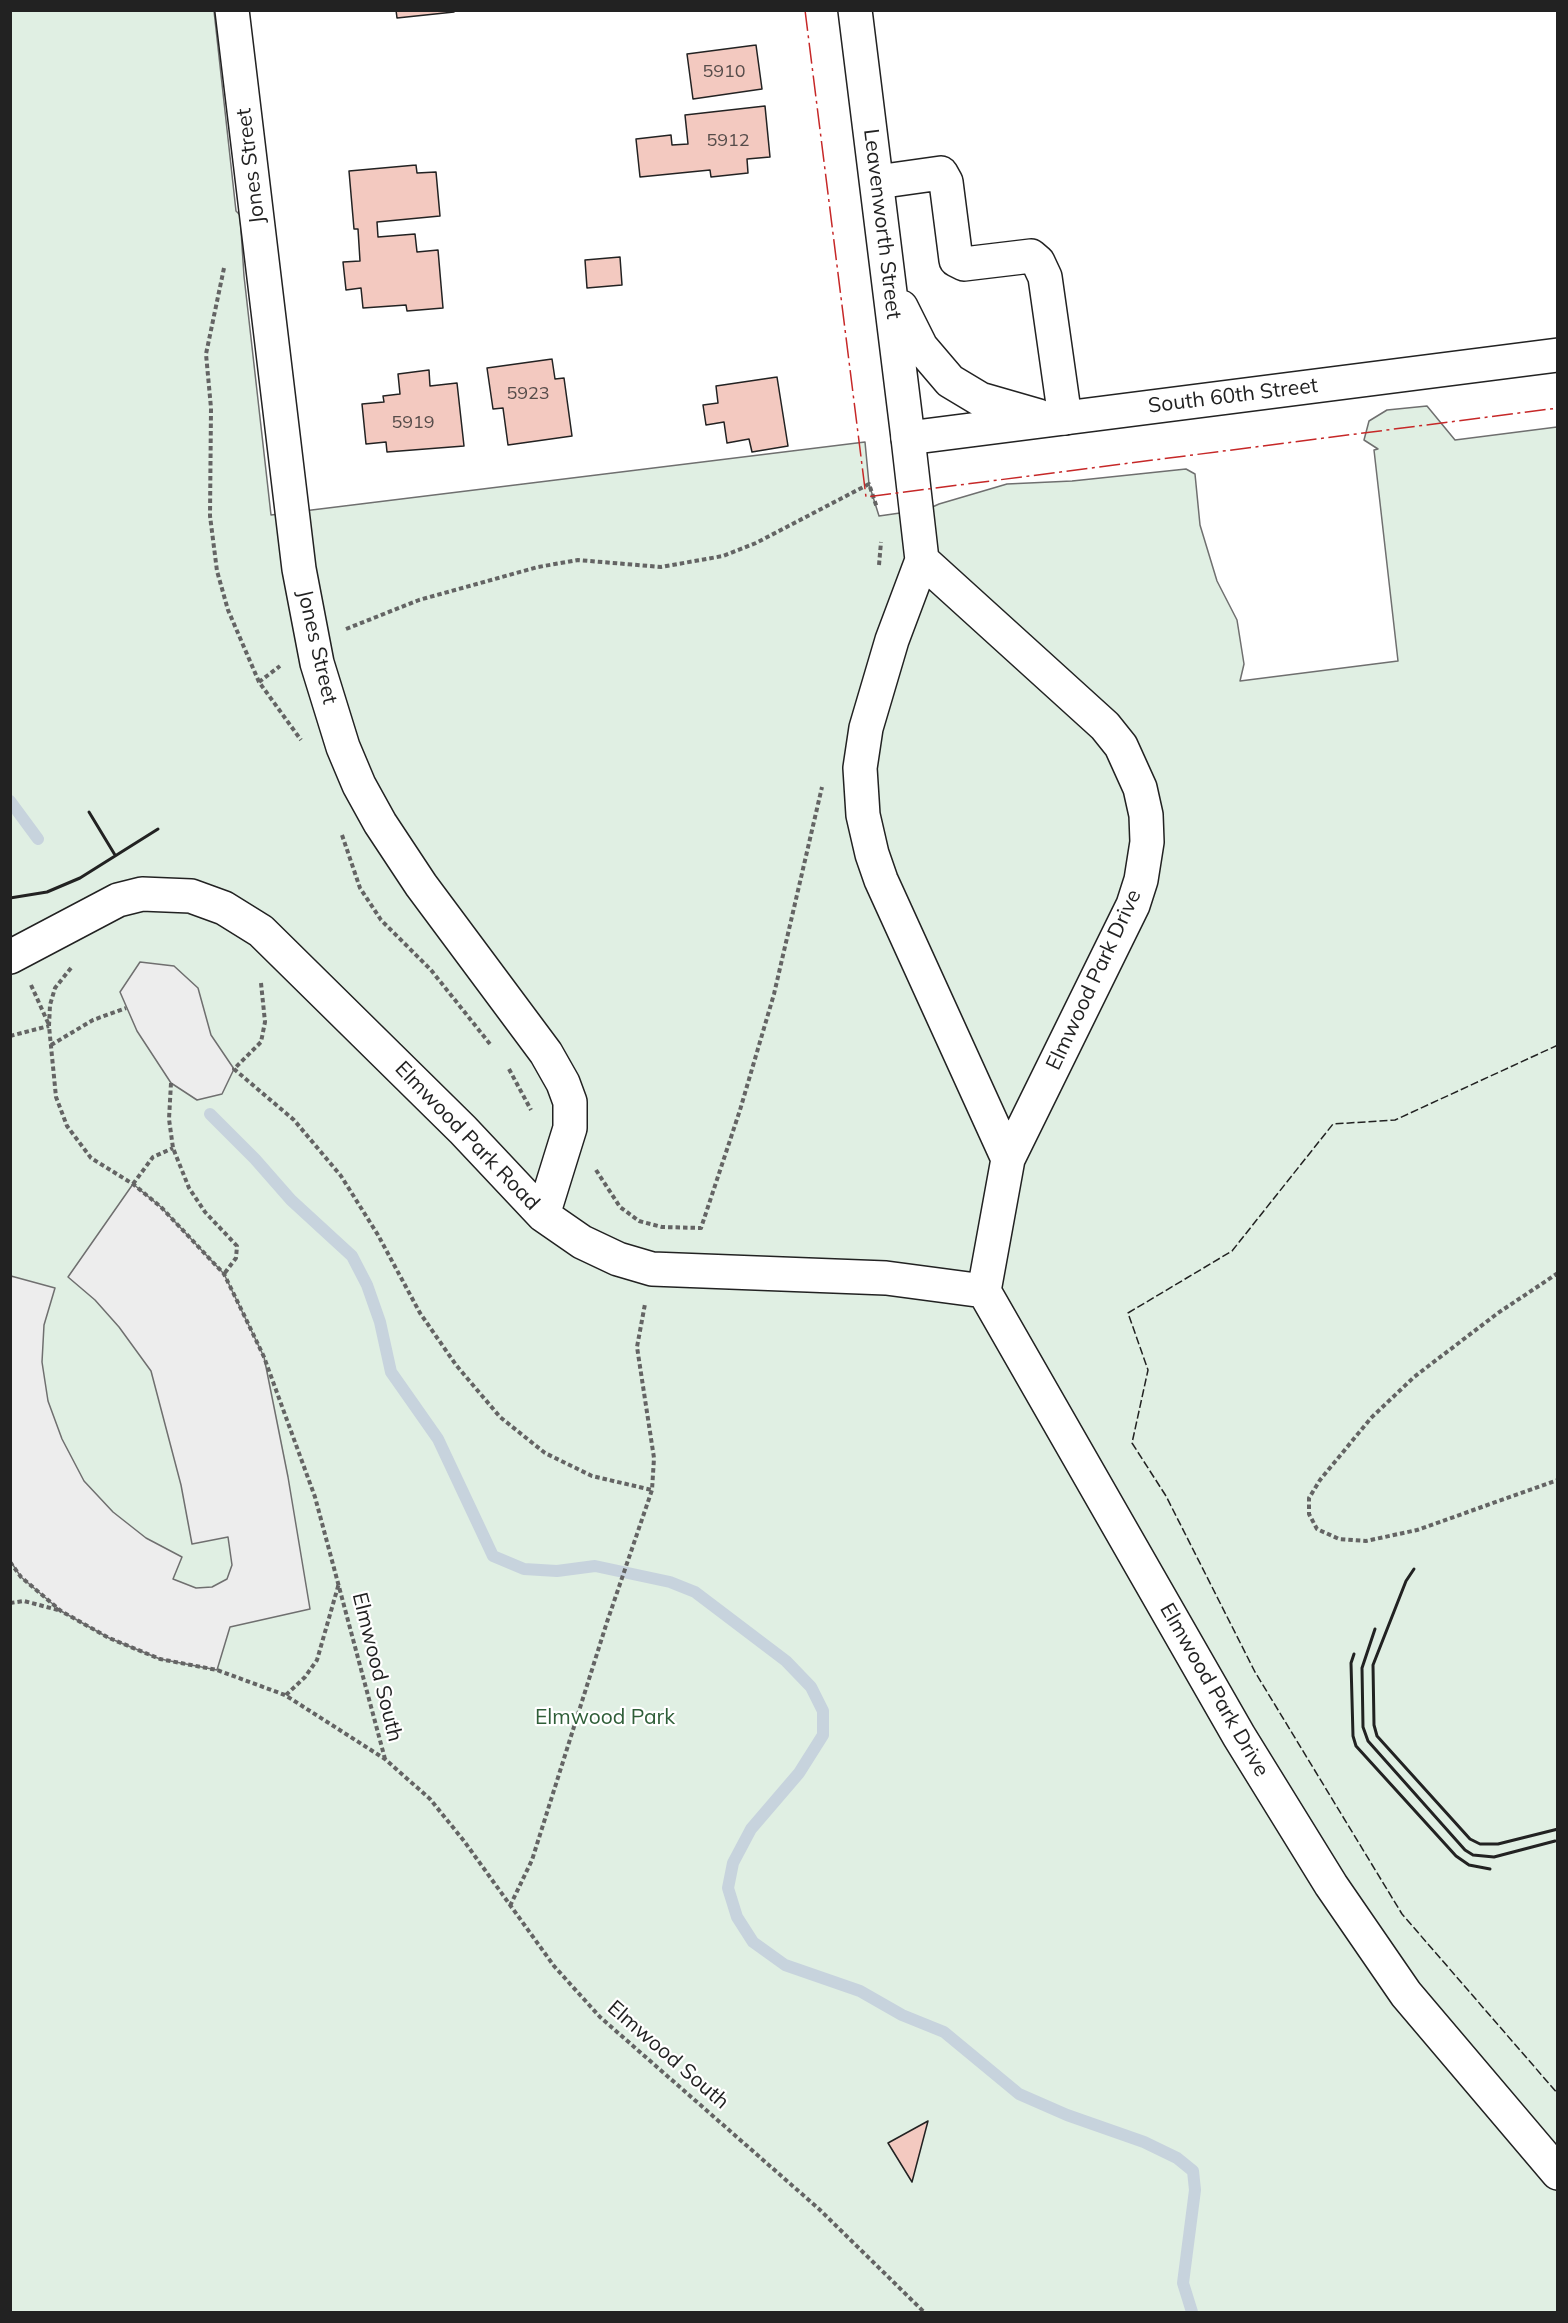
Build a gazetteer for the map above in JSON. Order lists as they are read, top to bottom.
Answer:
{
  "streets": {
    "street": [
      "Jones Street",
      "Leavenworth Street",
      "South 60th Street",
      "Elmwood Park Drive",
      "Elmwood Park Road"
    ],
    "path": ["Elmwood South"]
  },
  "crossings": [
    ["Jones Street", "Elmwood Park Road"],
    ["Leavenworth Street", "South 60th Street"],
    ["Elmwood Park Drive", "Elmwood Park Road"]
  ],
  "parks": ["Elmwood Park"],
  "house_numbers": [
    "5910",
    "5912",
    "5923",
    "5919"
  ]
}
